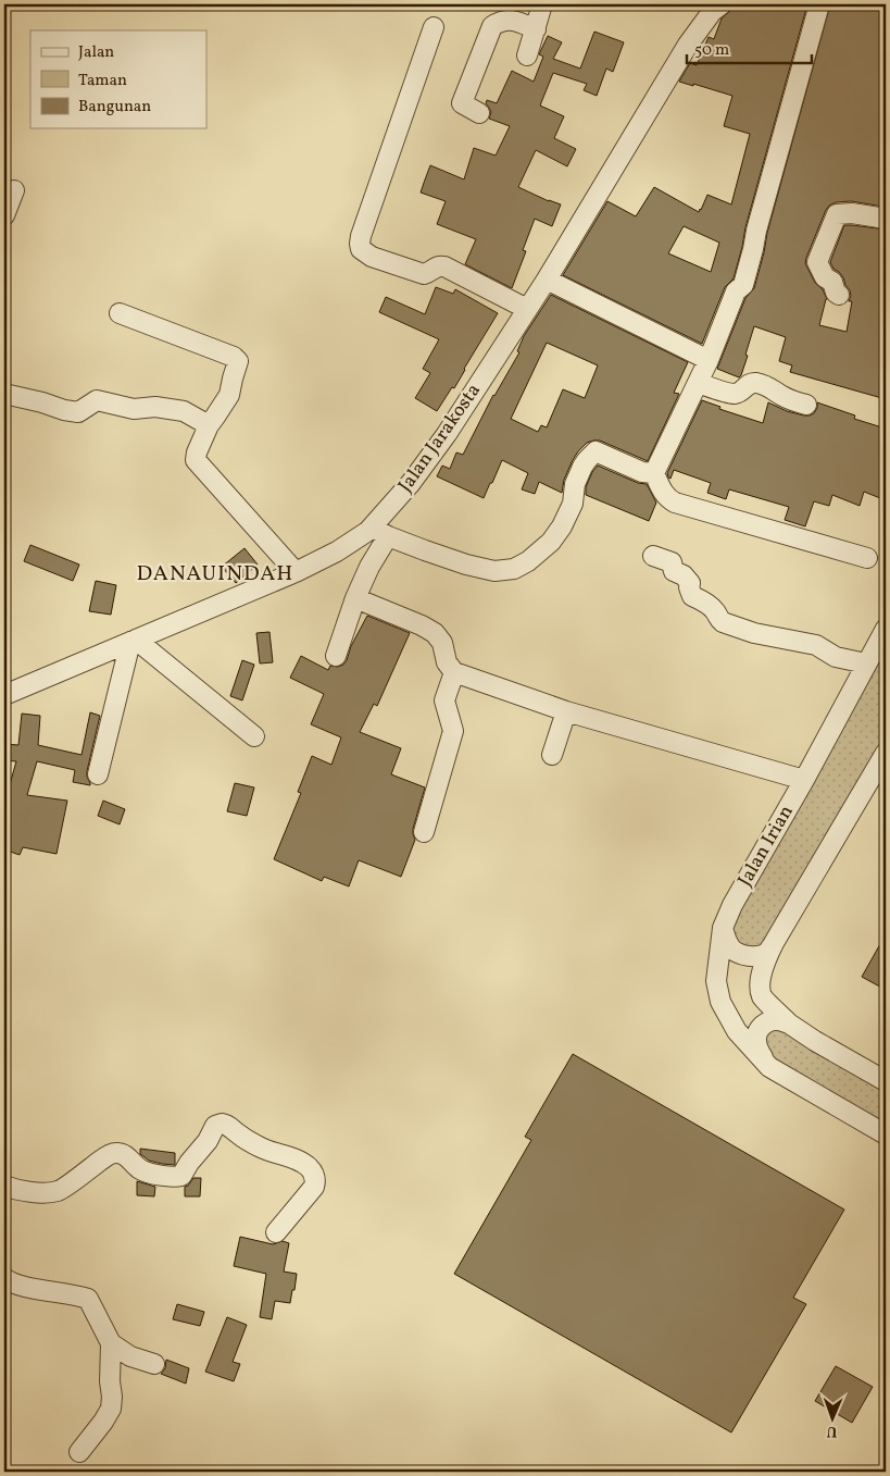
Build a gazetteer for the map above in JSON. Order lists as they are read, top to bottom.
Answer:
{
  "streets": {
    "street": ["Jalan Jarakosta", "Jalan Irian"]
  },
  "districts": ["DANAUINDAH"],
  "legend": ["Jalan", "Taman", "Bangunan"],
  "scale_bar": "50 m",
  "north": "bottom"
}
